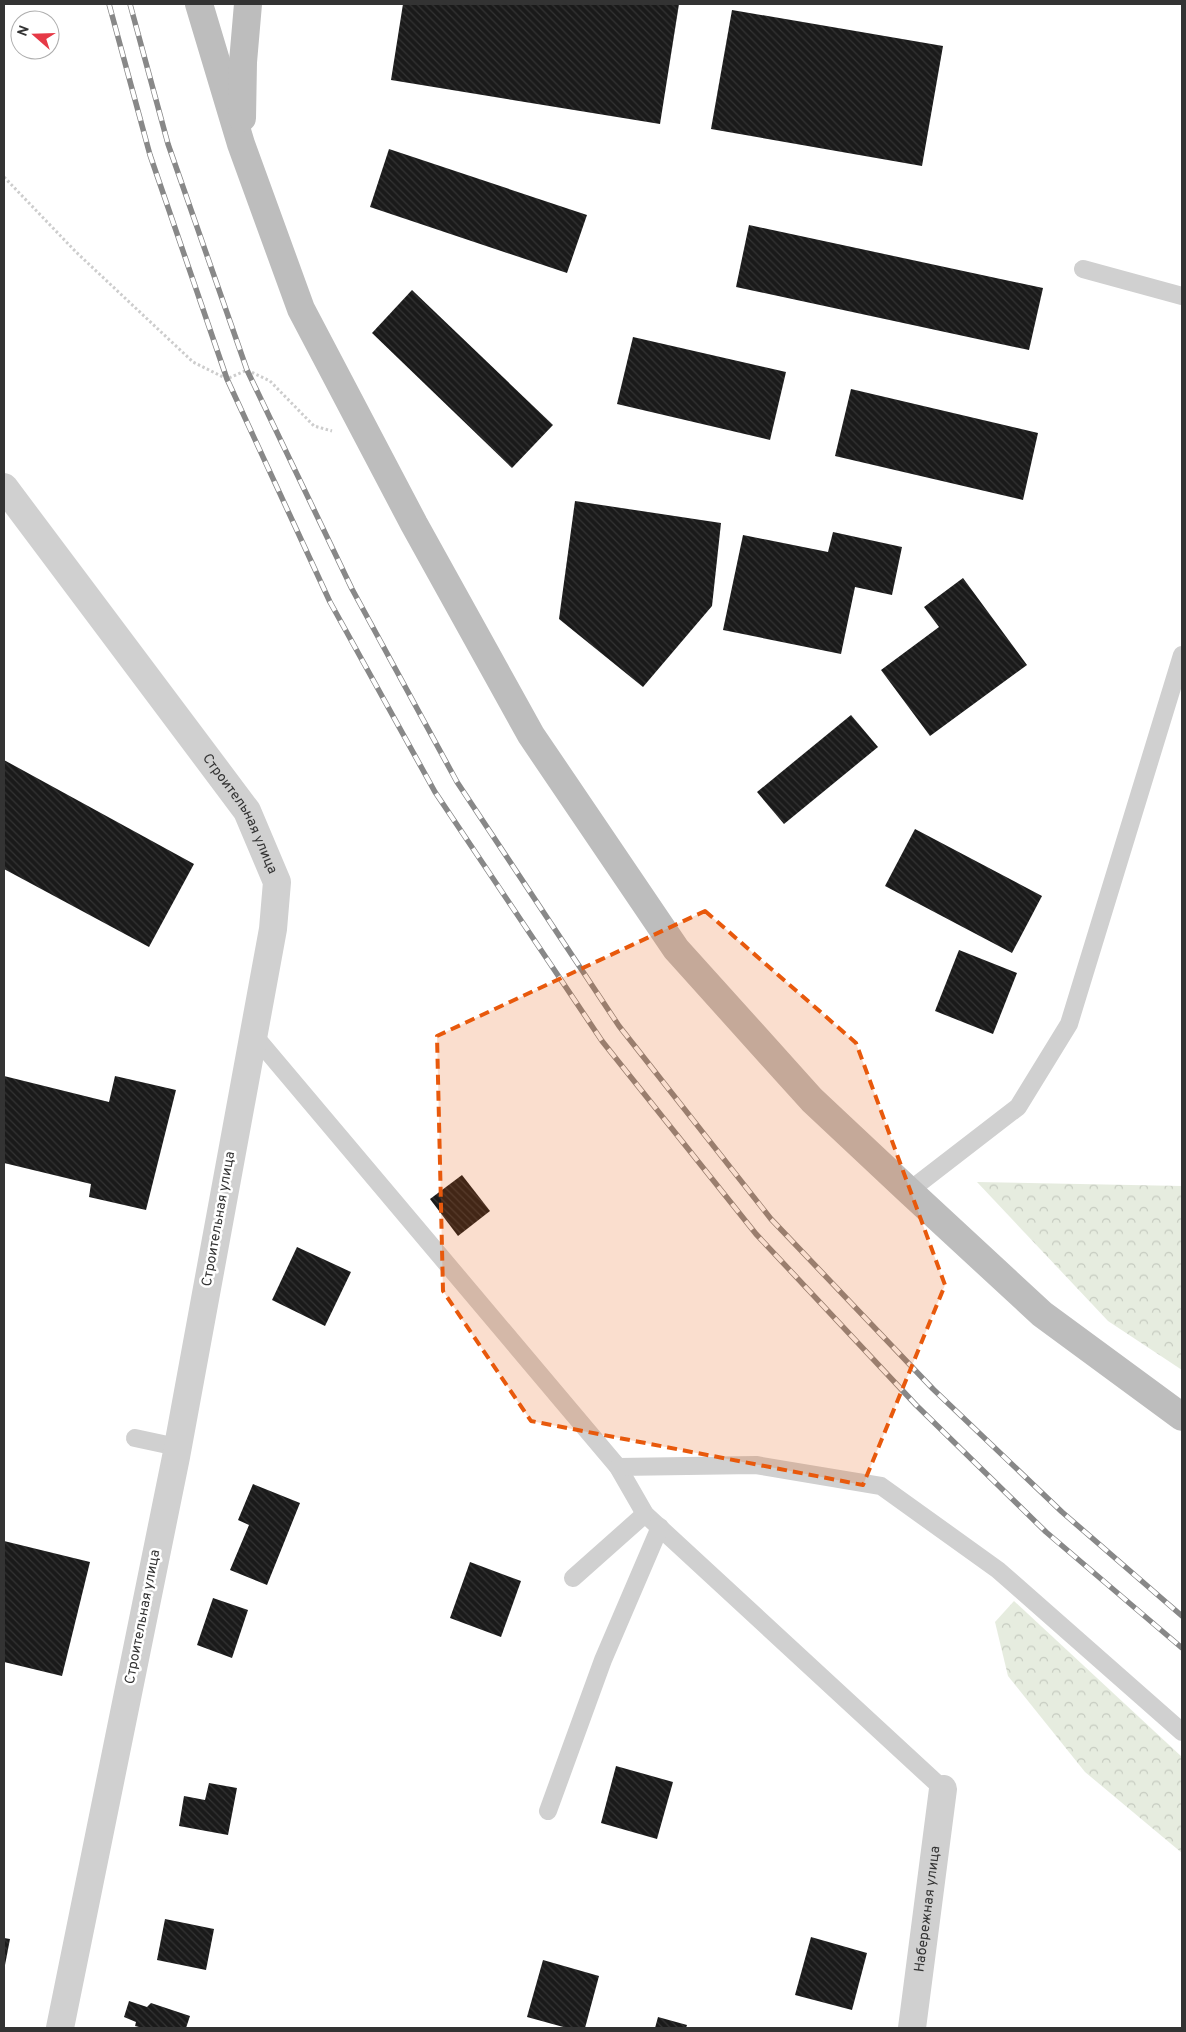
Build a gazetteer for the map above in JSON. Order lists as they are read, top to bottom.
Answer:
{
  "streets": {
    "street": ["Строительная улица", "Набережная улица"]
  },
  "north": "left"
}
